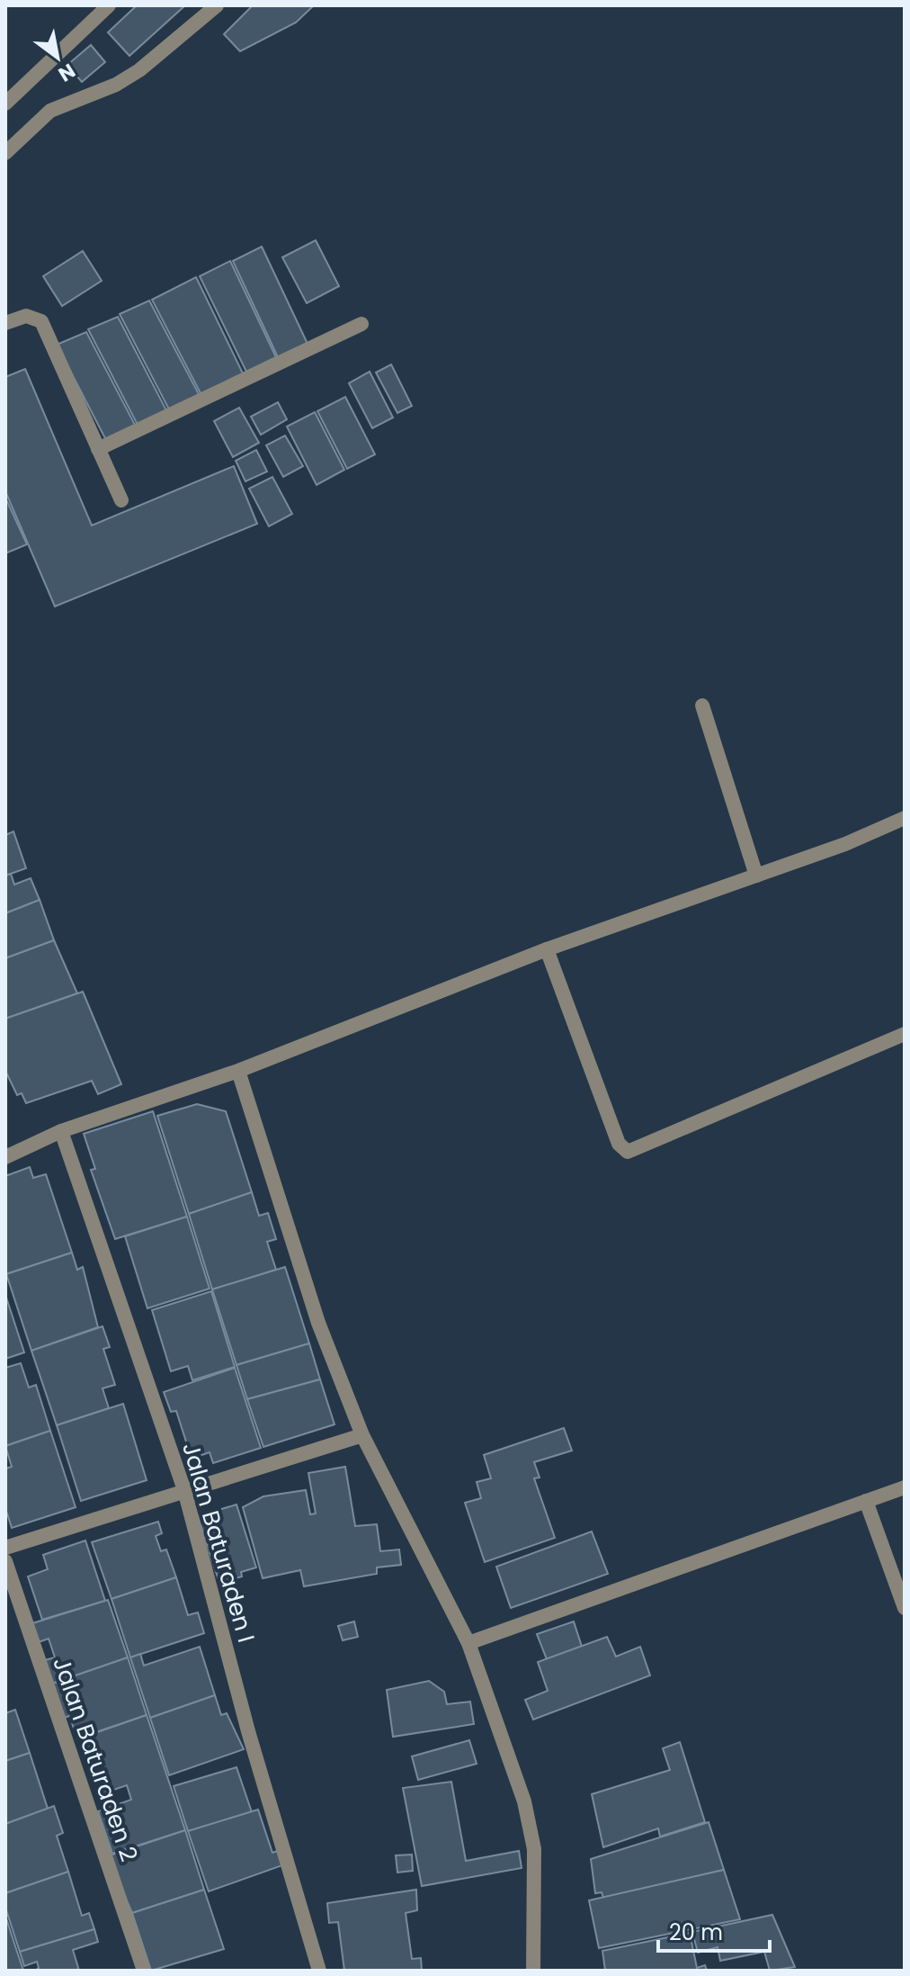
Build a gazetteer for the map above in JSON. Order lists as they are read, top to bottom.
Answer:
{
  "streets": {
    "street": ["Jalan Baturaden I", "Jalan Baturaden 2"]
  },
  "scale_bar": "20 m",
  "north": "bottom right"
}
